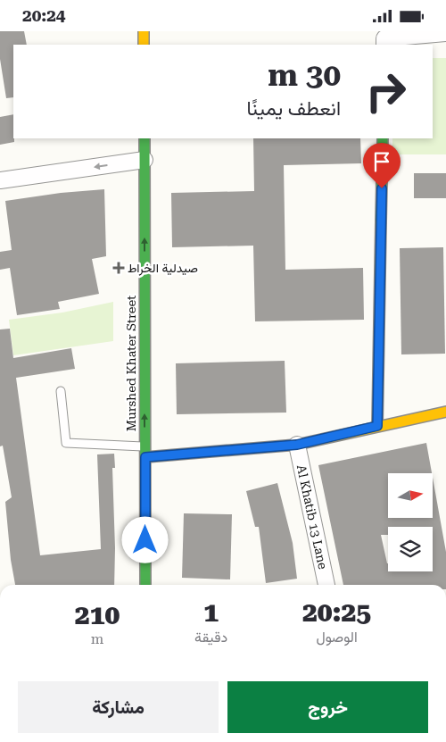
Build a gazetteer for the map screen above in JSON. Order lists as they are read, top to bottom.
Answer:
{
  "streets": {
    "street": ["Murshed Khater Street", "Al Khatib 13 Lane"]
  },
  "one_way": ["Murshed Khater Street"],
  "places": {
    "health": ["صيدلية الخراط"]
  },
  "north": "right",
  "page": {
    "status": "20:24",
    "turn": ["30 m", "انعطف يمينًا"],
    "eta": [
      "20:25",
      "الوصول",
      "1",
      "دقيقة",
      "210",
      "m"
    ],
    "buttons": ["خروج", "مشاركة"]
  }
}
